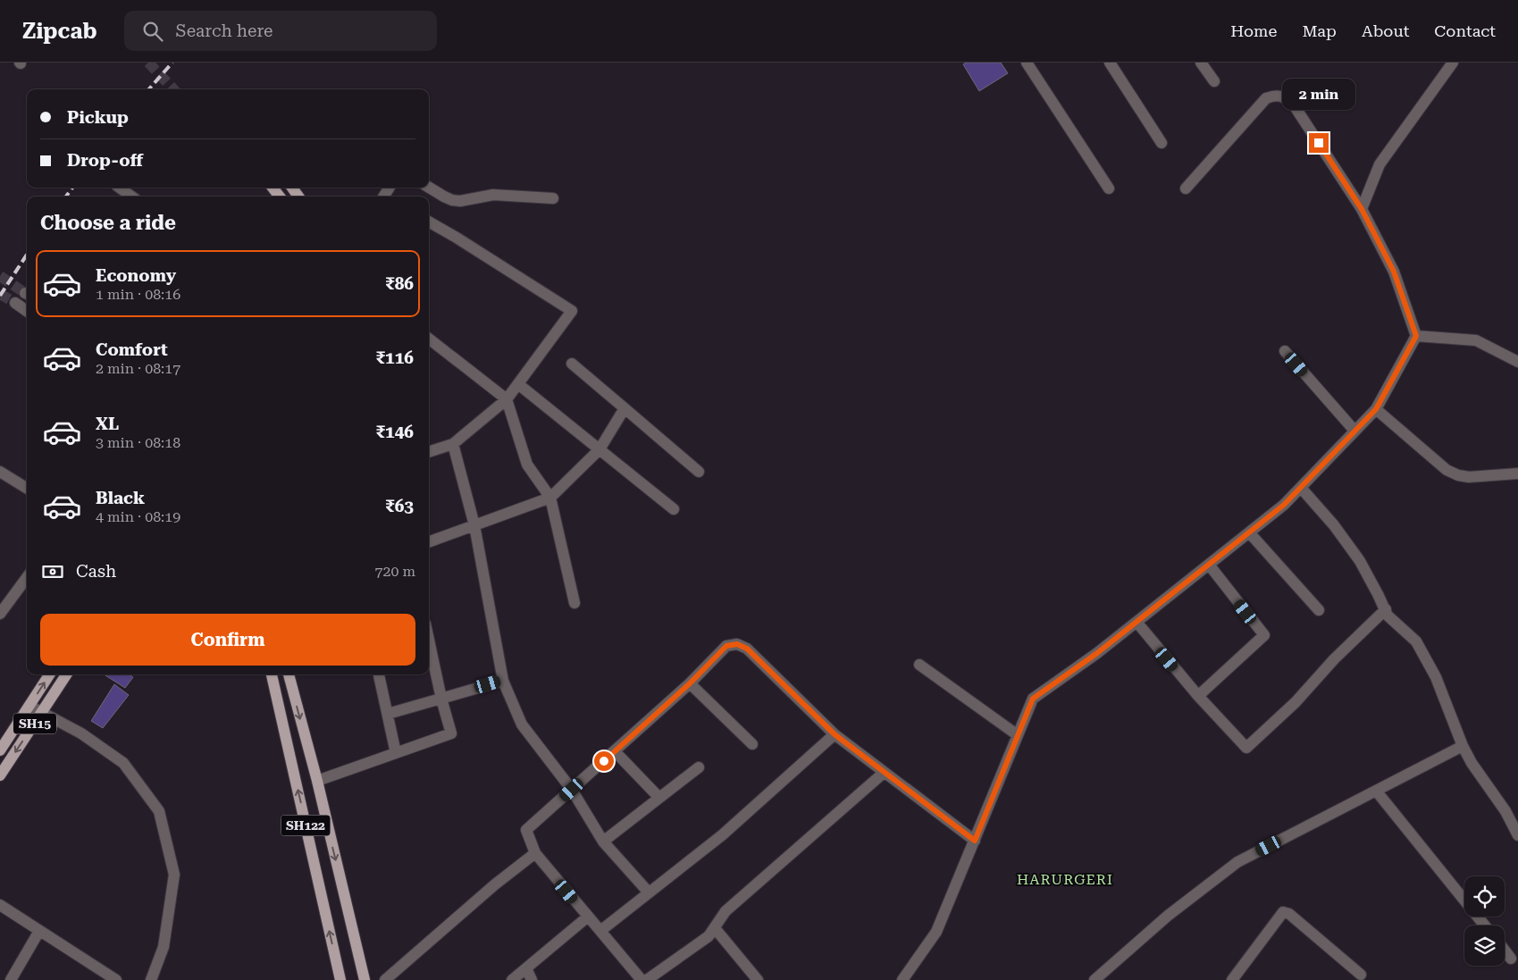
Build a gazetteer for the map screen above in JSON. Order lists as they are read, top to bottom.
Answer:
{
  "streets": {
    "main road": ["SH15", "SH122"]
  },
  "districts": ["HARURGERI"],
  "page": {
    "header": "Zipcab",
    "search": "Search here",
    "nav": [
      "Home",
      "Map",
      "About",
      "Contact"
    ],
    "bubble": "2 min",
    "banner": ["Pickup", "Drop-off"],
    "heading": "Choose a ride",
    "list": [
      {
        "name": "Economy",
        "note": "1 min · 08:16",
        "value": "₹86"
      },
      {
        "name": "Comfort",
        "note": "2 min · 08:17",
        "value": "₹116"
      },
      {
        "name": "XL",
        "note": "3 min · 08:18",
        "value": "₹146"
      },
      {
        "name": "Black",
        "note": "4 min · 08:19",
        "value": "₹63"
      }
    ],
    "pay": ["Cash", "720 m"],
    "buttons": "Confirm"
  }
}
